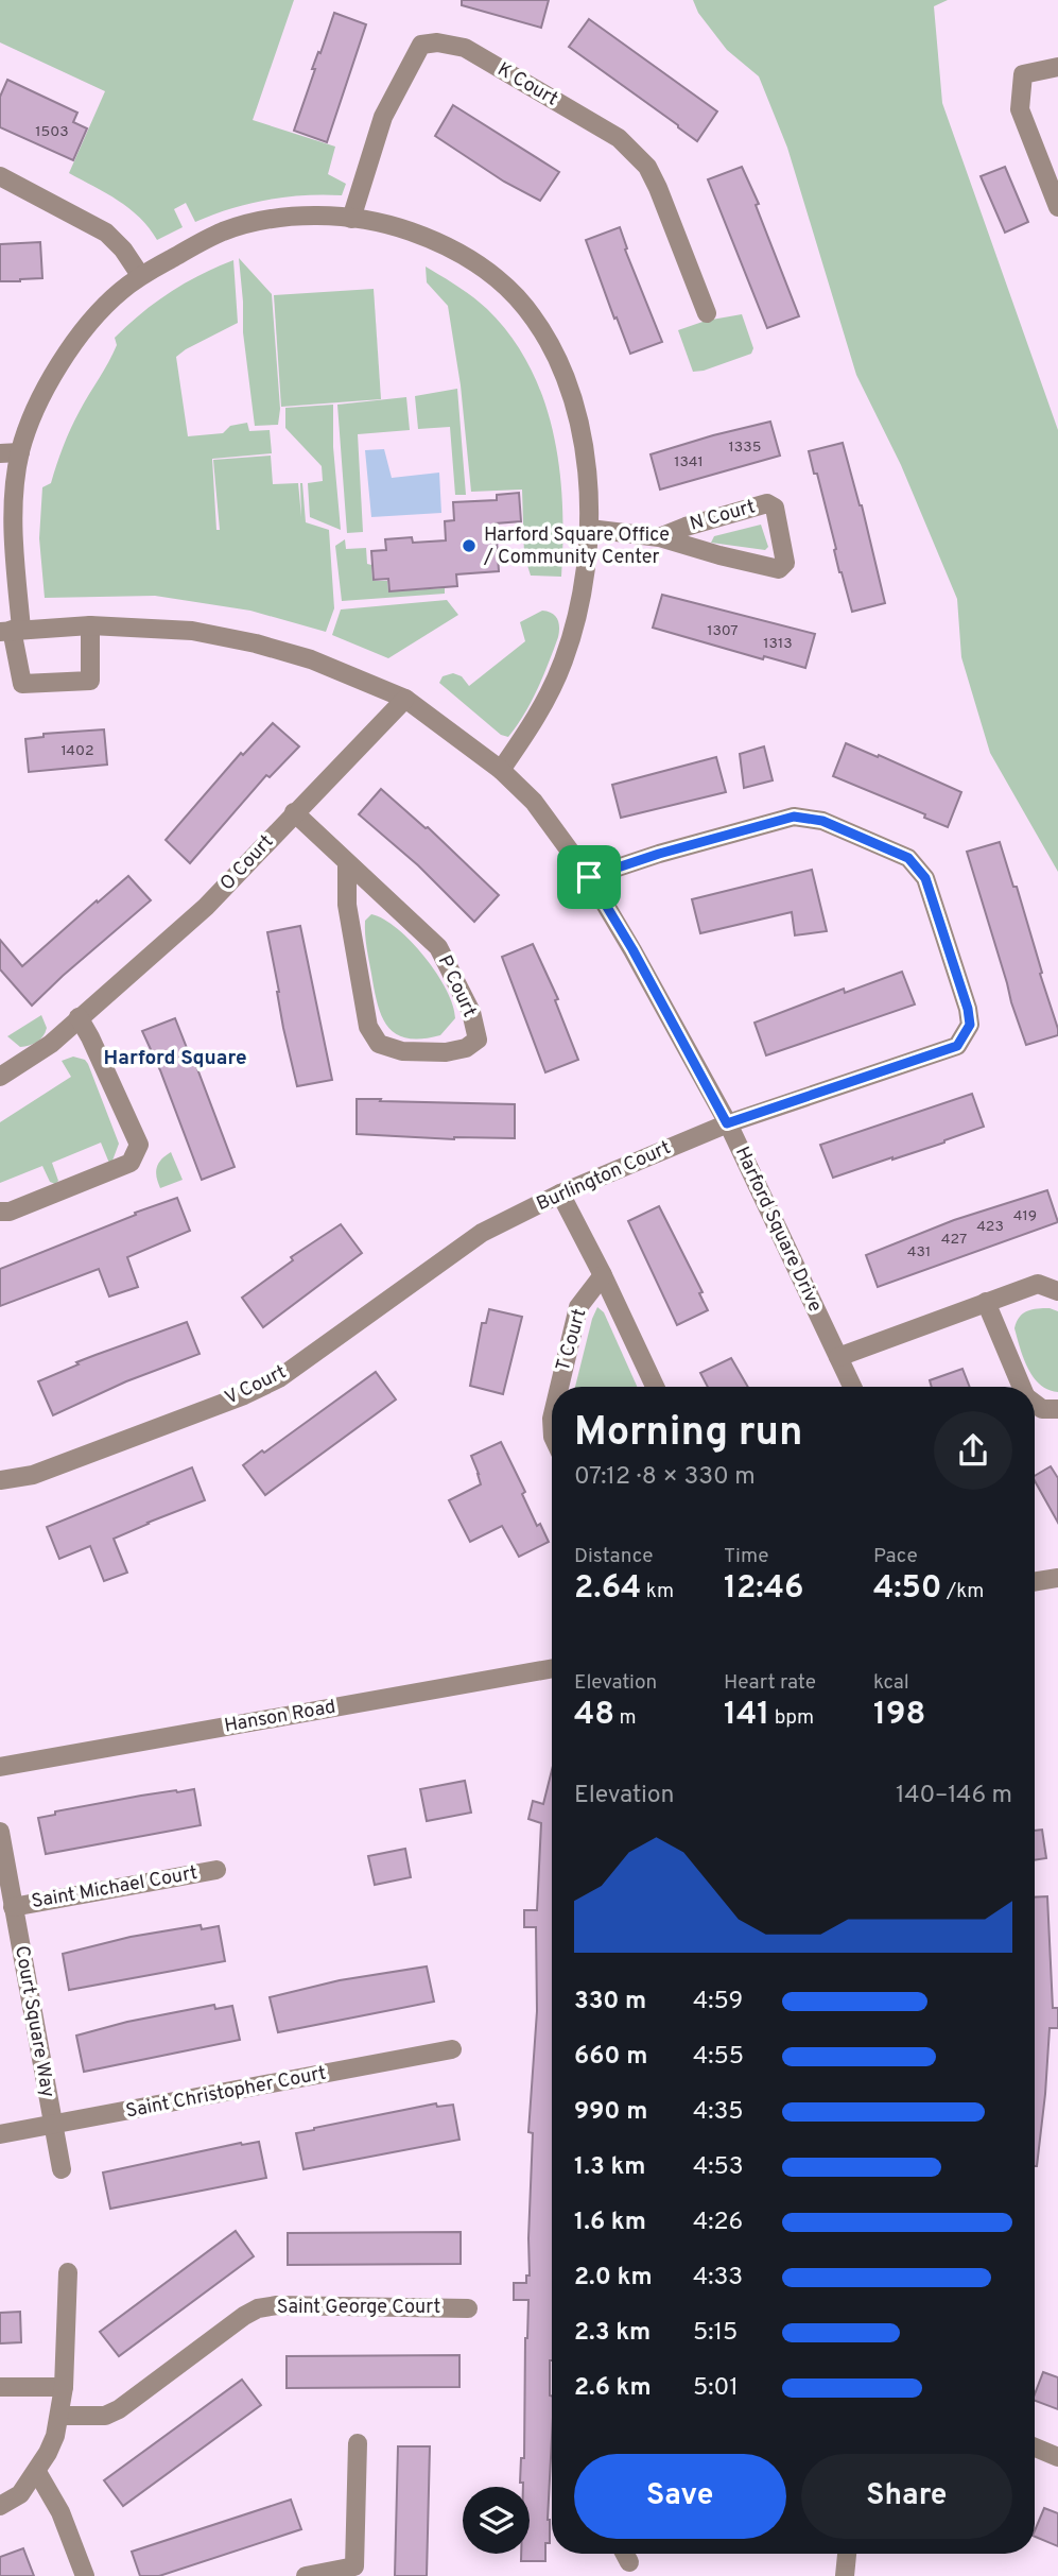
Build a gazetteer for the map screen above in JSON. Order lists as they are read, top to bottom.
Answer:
{
  "streets": {
    "street": [
      "K Court",
      "N Court",
      "O Court",
      "P Court",
      "Burlington Court",
      "Harford Square Drive",
      "T Court",
      "V Court",
      "Hanson Road",
      "Saint Michael Court",
      "Court Square Way",
      "Saint Christopher Court",
      "Saint George Court"
    ]
  },
  "crossings": [
    ["O Court", "P Court"],
    ["O Court", "Harford Square Drive"],
    ["Burlington Court", "Harford Square Drive"],
    ["Burlington Court", "T Court"],
    ["Burlington Court", "V Court"],
    ["Saint Michael Court", "Court Square Way"],
    ["Court Square Way", "Saint Christopher Court"]
  ],
  "districts": ["Harford Square"],
  "places": ["Harford Square Office / Community Center"],
  "house_numbers": [
    "1503",
    "1335",
    "1341",
    "1307",
    "1313",
    "1402",
    "419",
    "423",
    "427",
    "431"
  ],
  "page": {
    "heading": ["Morning run", "07:12 · 8 × 330 m"],
    "stats": [
      ["Distance", "2.64 km"],
      ["Time", "12:46"],
      ["Pace", "4:50 /km"],
      ["Elevation", "48 m"],
      ["Heart rate", "141 bpm"],
      ["kcal", "198"]
    ],
    "chart": ["Elevation", "140–146 m"],
    "list": [
      {
        "name": "330 m",
        "note": "4:59"
      },
      {
        "name": "660 m",
        "note": "4:55"
      },
      {
        "name": "990 m",
        "note": "4:35"
      },
      {
        "name": "1.3 km",
        "note": "4:53"
      },
      {
        "name": "1.6 km",
        "note": "4:26"
      },
      {
        "name": "2.0 km",
        "note": "4:33"
      },
      {
        "name": "2.3 km",
        "note": "5:15"
      },
      {
        "name": "2.6 km",
        "note": "5:01"
      }
    ],
    "buttons": ["Save", "Share"]
  }
}
